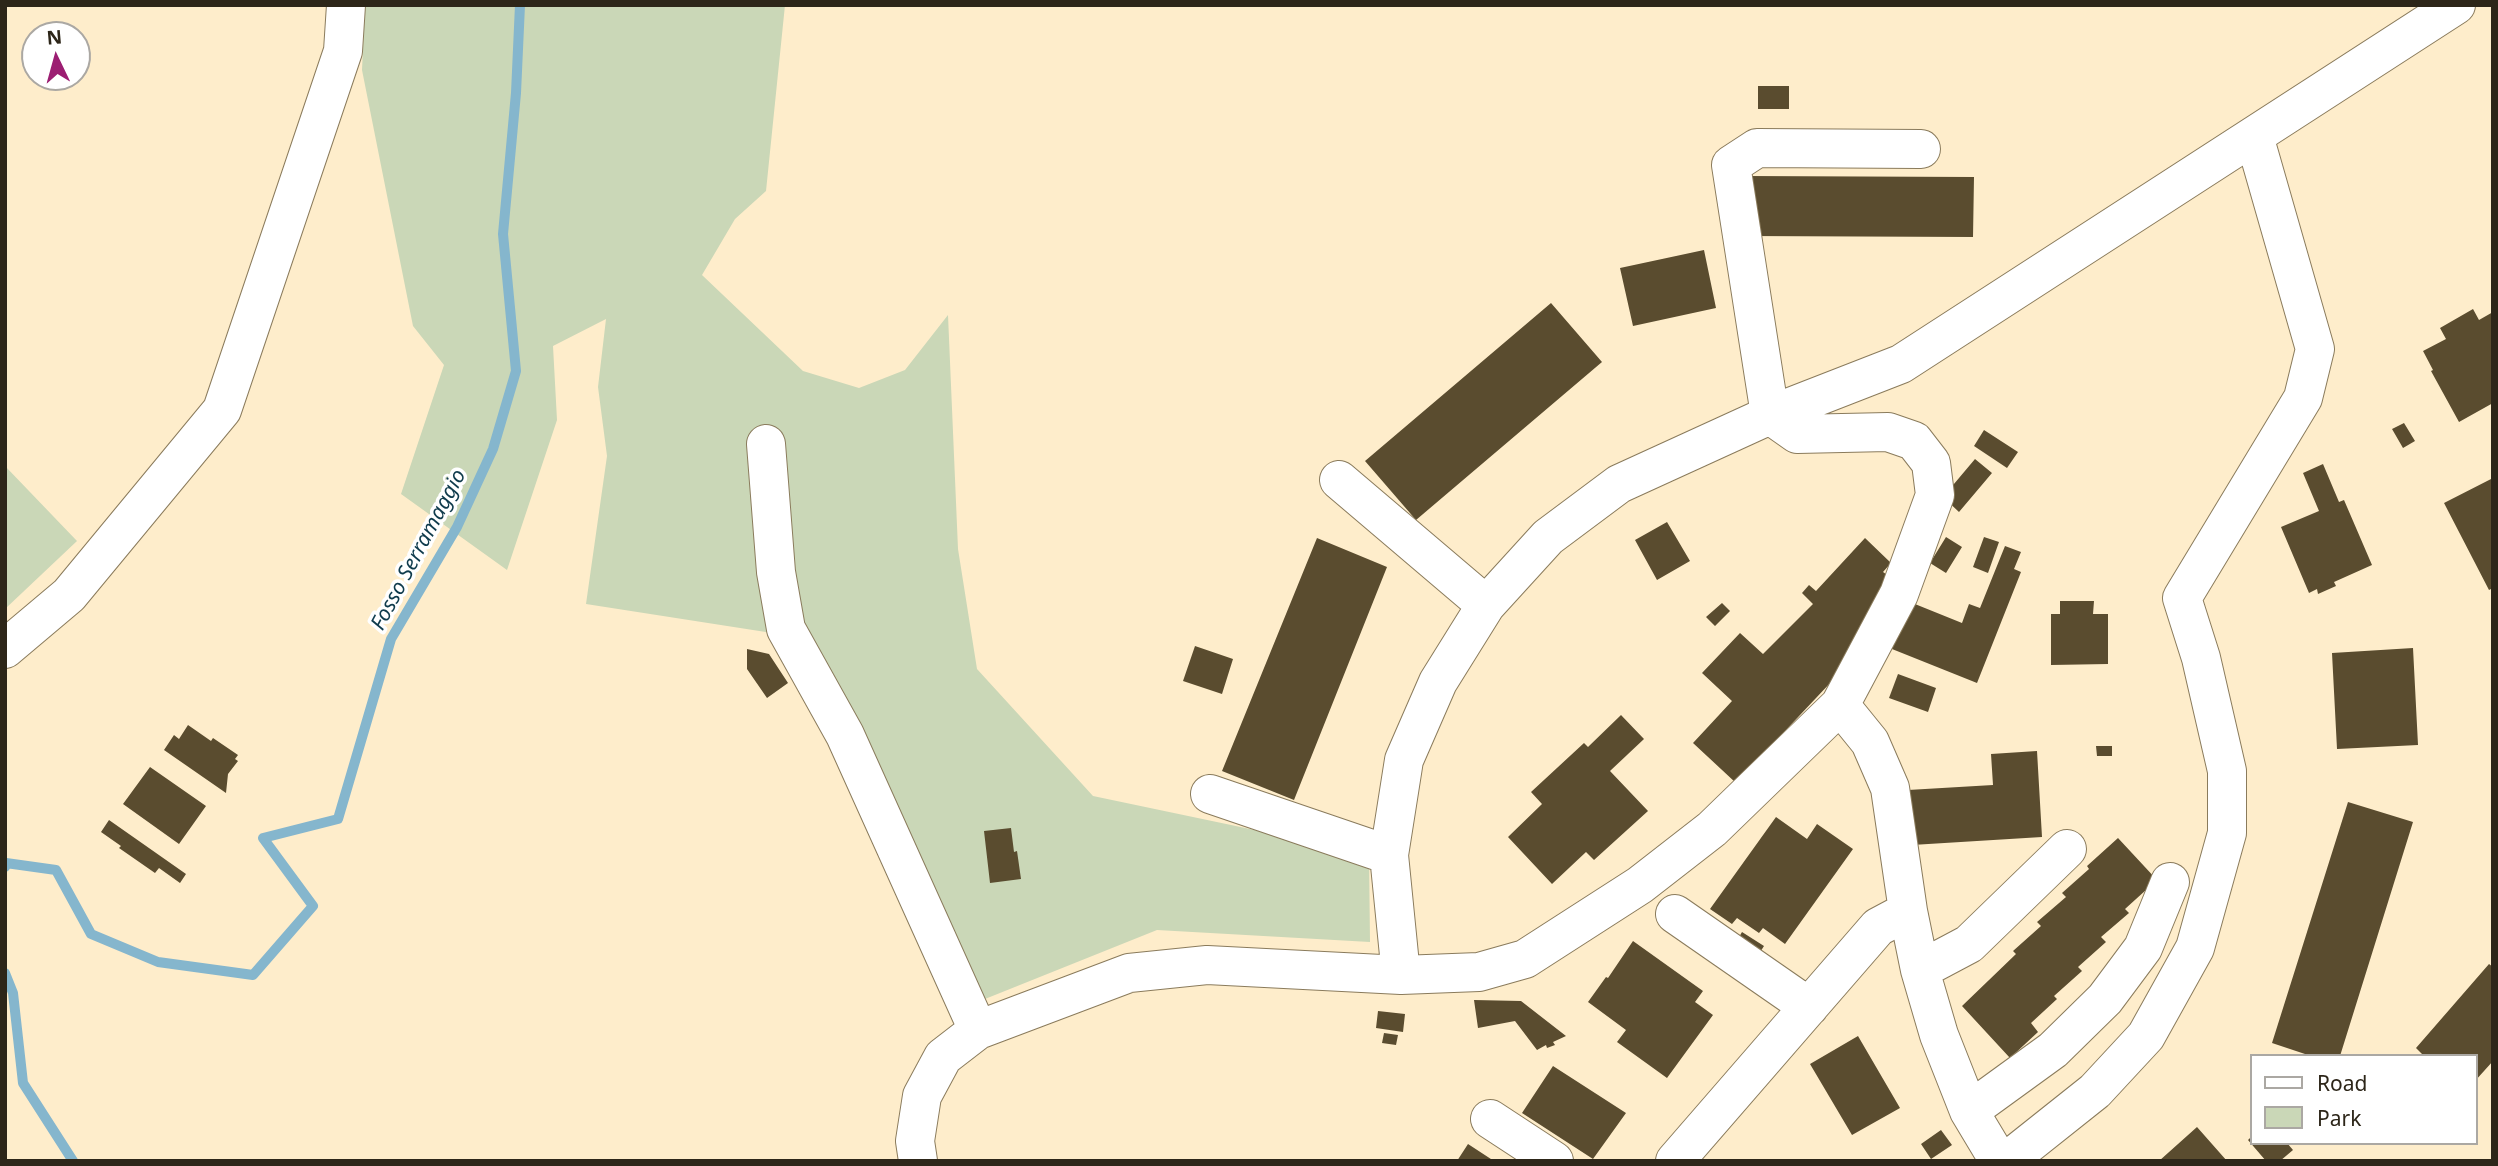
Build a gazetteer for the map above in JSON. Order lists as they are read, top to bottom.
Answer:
{
  "water": ["Fosso Serramaggio"],
  "legend": ["Road", "Park"],
  "north": "top"
}
